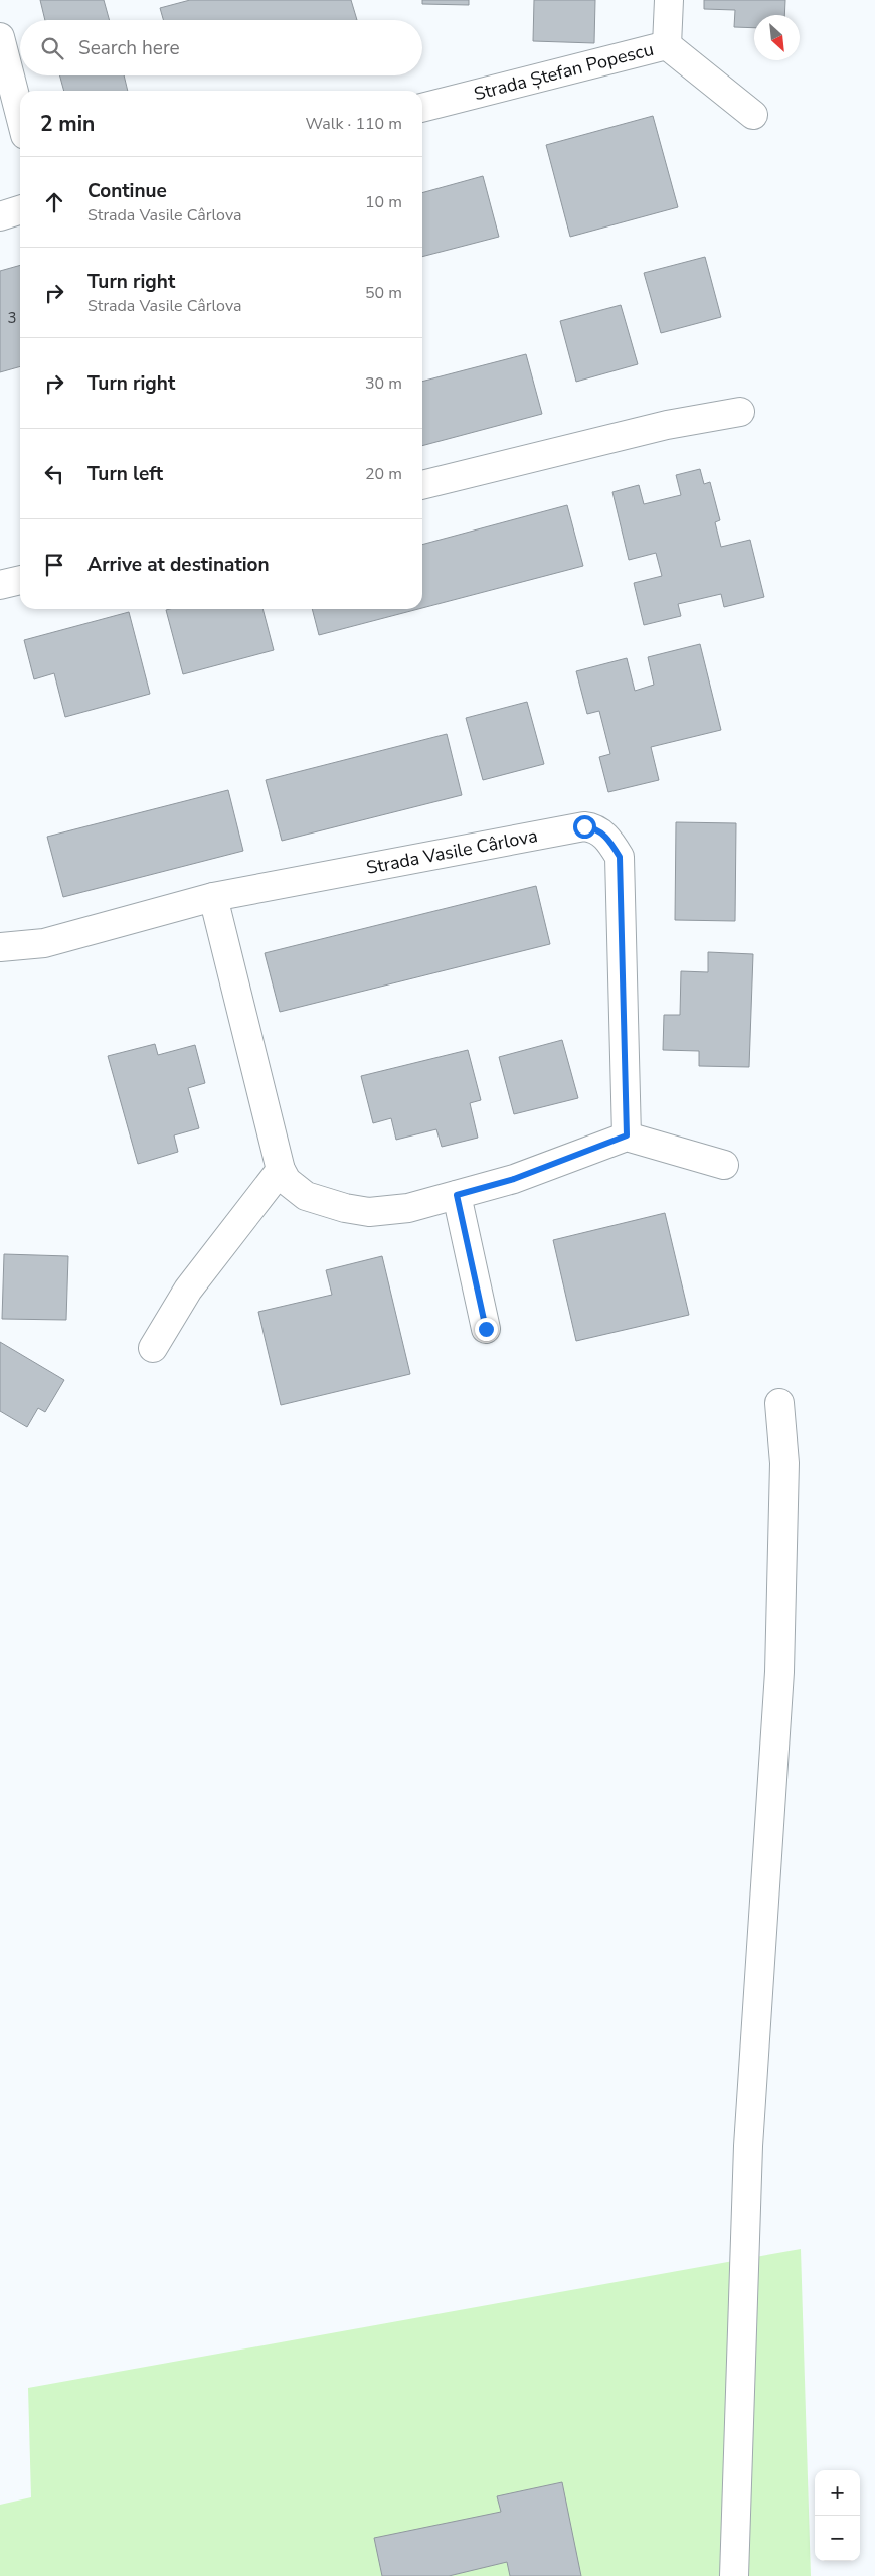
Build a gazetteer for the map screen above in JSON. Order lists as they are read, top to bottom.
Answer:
{
  "streets": {
    "street": ["Strada Ștefan Popescu", "Strada Vasile Cârlova"]
  },
  "house_numbers": ["3"],
  "north": "bottom right",
  "page": {
    "search": "Search here",
    "heading": ["2 min", "Walk · 110 m"],
    "list": [
      ["Continue", "Strada Vasile Cârlova", "10 m"],
      ["Turn right", "Strada Vasile Cârlova", "50 m"],
      ["Turn right", "30 m"],
      ["Turn left", "20 m"],
      "Arrive at destination"
    ],
    "map_buttons": ["+", "−"]
  }
}
